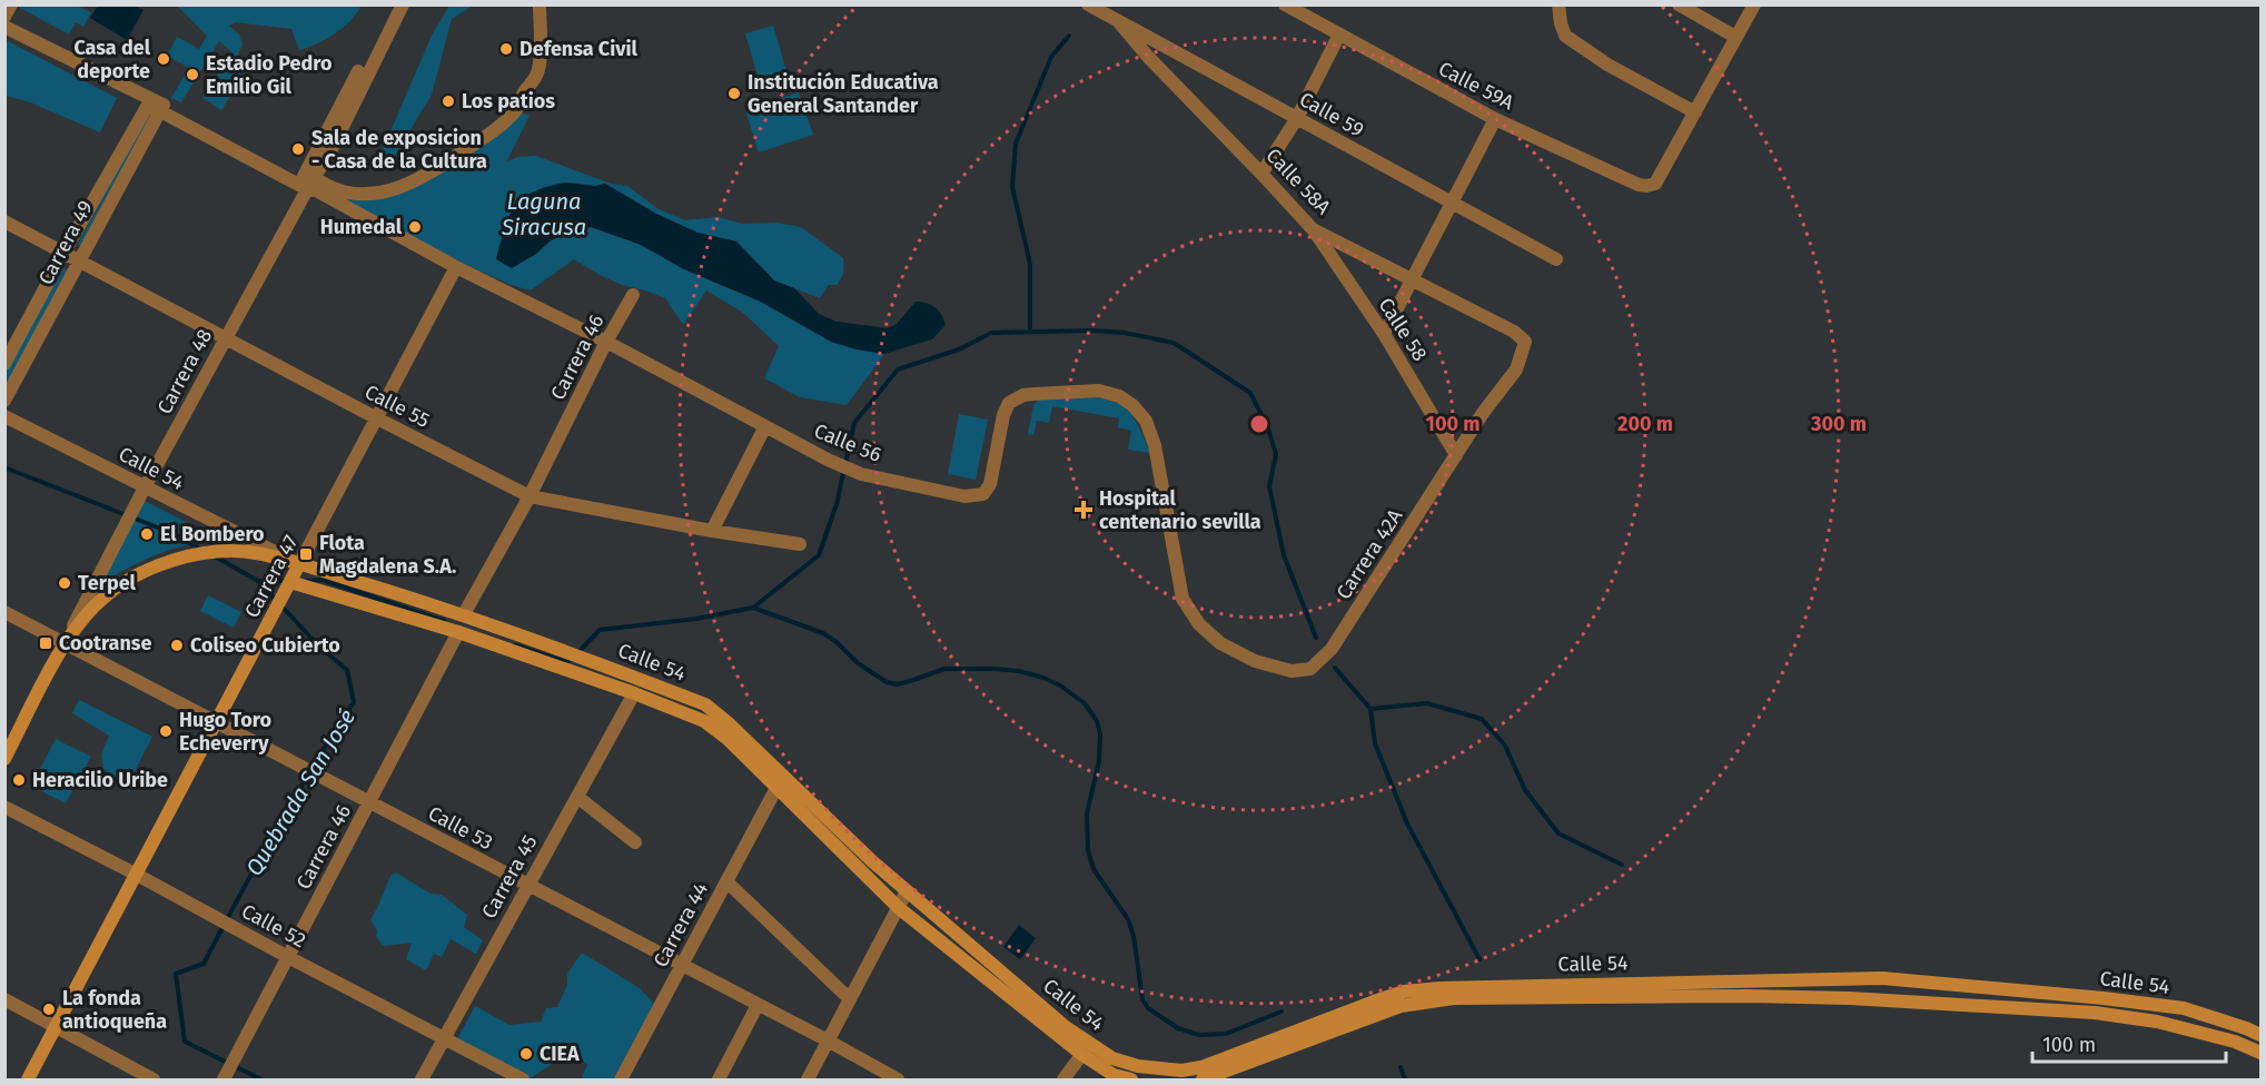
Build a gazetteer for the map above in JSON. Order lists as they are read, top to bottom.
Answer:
{
  "streets": {
    "main road": ["Carrera 48", "Calle 54", "Carrera 47"],
    "street": [
      "Calle 59A",
      "Calle 59",
      "Calle 58A",
      "Carrera 49",
      "Calle 58",
      "Carrera 46",
      "Calle 55",
      "Calle 56",
      "Carrera 42A",
      "Calle 53",
      "Carrera 45",
      "Carrera 44",
      "Calle 52"
    ]
  },
  "crossings": [
    ["Calle 59", "Calle 58A"],
    ["Calle 58A", "Calle 58"],
    ["Calle 58A", "Carrera 42A"],
    ["Carrera 49", "Calle 55"],
    ["Carrera 49", "Calle 56"],
    ["Calle 58", "Carrera 42A"],
    ["Carrera 46", "Calle 55"],
    ["Carrera 46", "Calle 56"],
    ["Carrera 46", "Calle 54"],
    ["Carrera 46", "Calle 53"],
    ["Carrera 46", "Calle 52"],
    ["Carrera 48", "Calle 55"],
    ["Carrera 48", "Calle 56"],
    ["Carrera 48", "Calle 54"],
    ["Carrera 48", "Calle 53"],
    ["Calle 55", "Carrera 47"],
    ["Calle 56", "Carrera 42A"],
    ["Calle 56", "Carrera 47"],
    ["Calle 54", "Carrera 47"],
    ["Calle 54", "Carrera 45"],
    ["Calle 54", "Carrera 44"],
    ["Carrera 47", "Calle 53"],
    ["Carrera 47", "Calle 52"],
    ["Calle 53", "Carrera 45"],
    ["Calle 53", "Carrera 44"],
    ["Carrera 45", "Calle 52"]
  ],
  "water": ["Laguna Siracusa", "Quebrada San José"],
  "places": {
    "other": [
      "Defensa Civil",
      "Casa del deporte",
      "Estadio Pedro Emilio Gil",
      "Institución Educativa General Santander",
      "Los patios",
      "Sala de exposicion - Casa de la Cultura",
      "Humedal",
      "El Bombero",
      "Terpel",
      "Coliseo Cubierto",
      "Hugo Toro Echeverry",
      "Heracilio Uribe",
      "La fonda antioqueña",
      "CIEA"
    ],
    "health": ["Hospital centenario sevilla"],
    "transit": ["Flota Magdalena S.A.", "Cootranse"]
  },
  "scale_bar": "100 m",
  "rings": ["100 m", "200 m", "300 m"]
}
